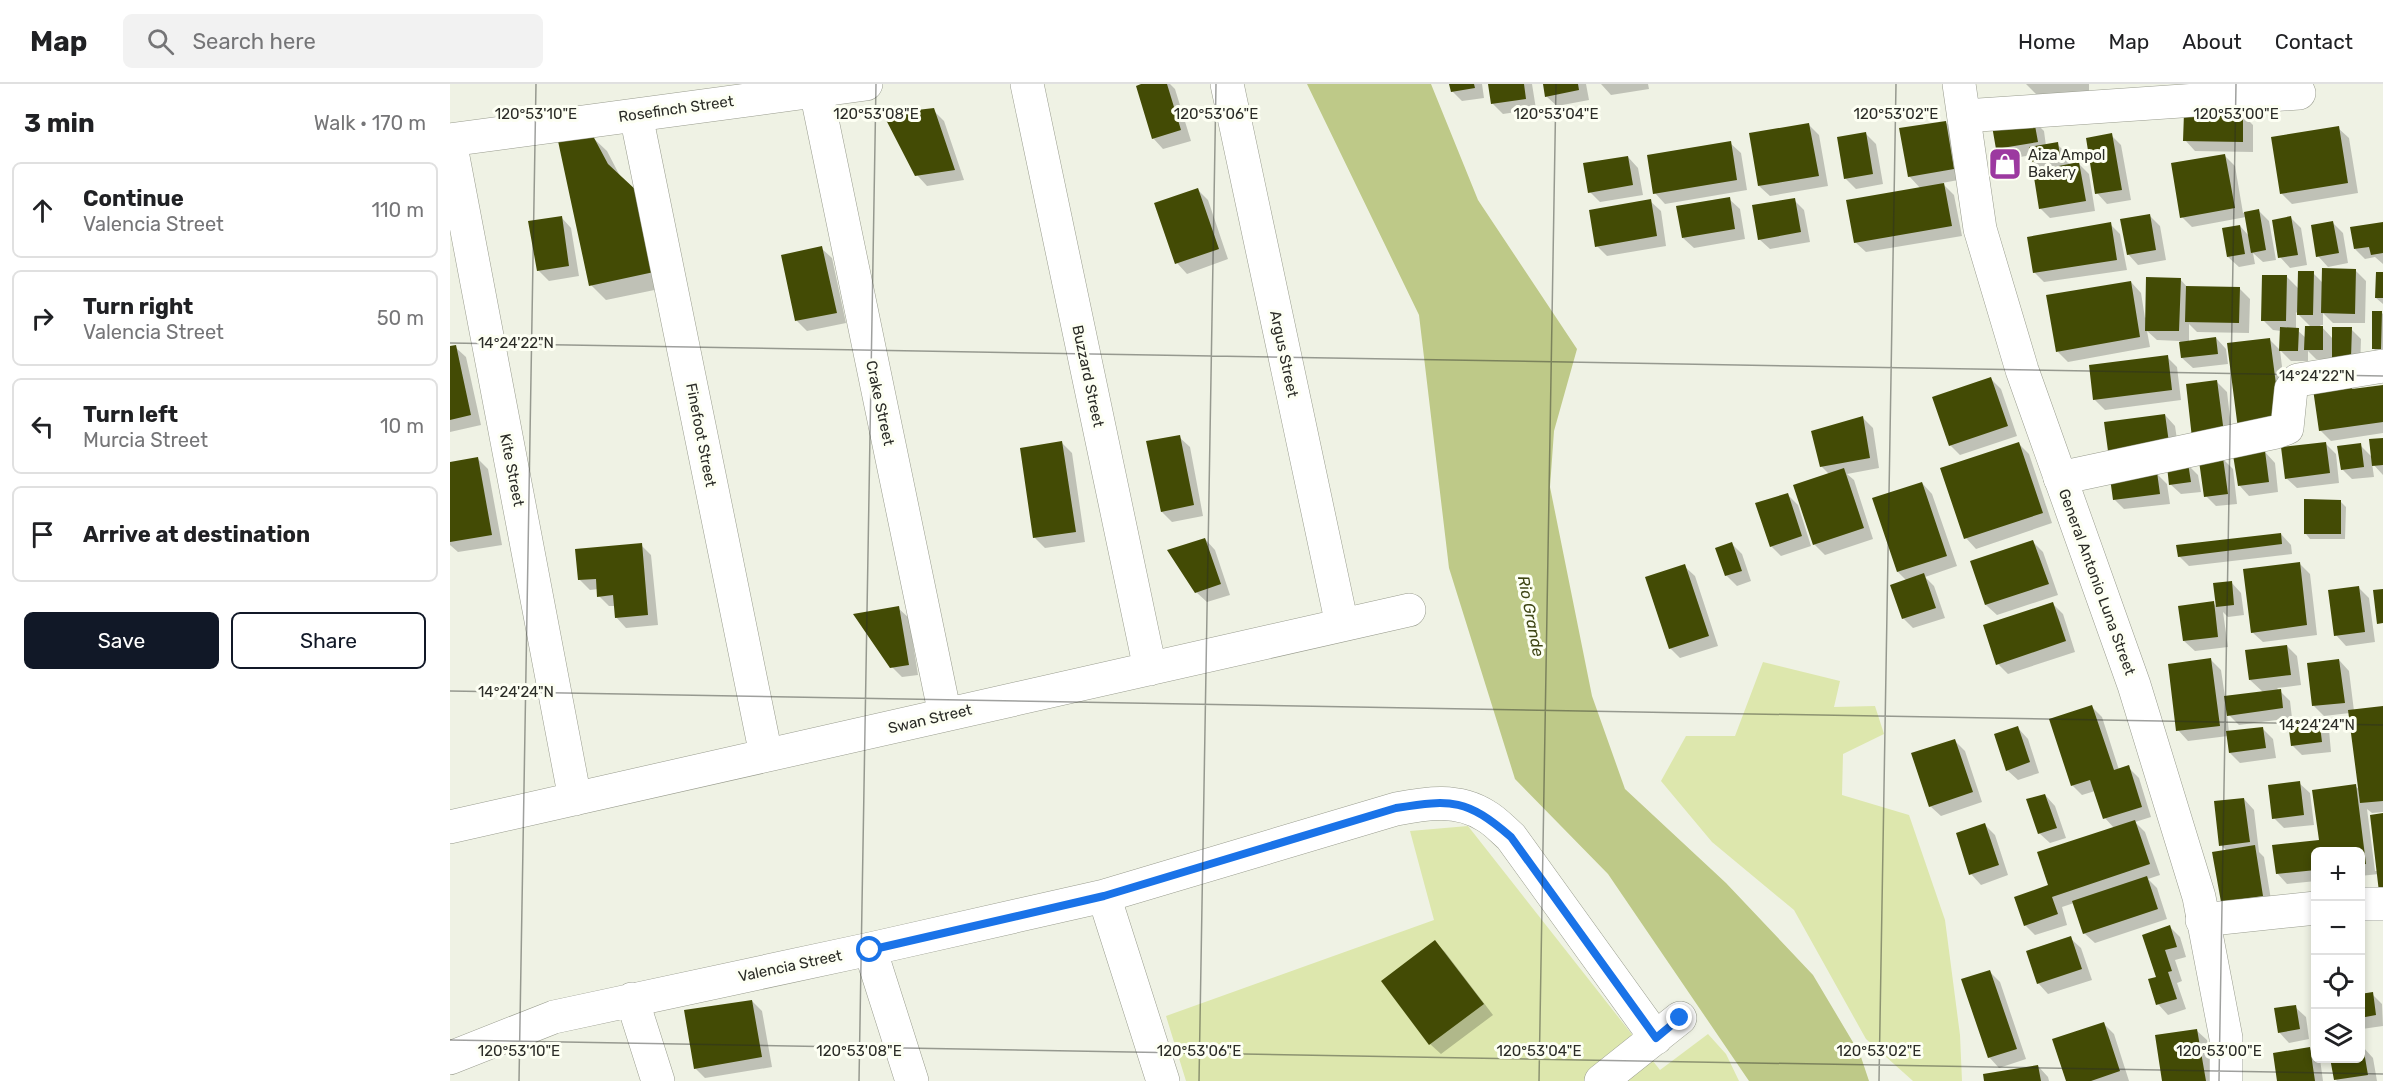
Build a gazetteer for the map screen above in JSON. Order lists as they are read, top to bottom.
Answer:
{
  "streets": {
    "street": [
      "Rosefinch Street",
      "Argus Street",
      "Buzzard Street",
      "Crake Street",
      "Finefoot Street",
      "Kite Street",
      "General Antonio Luna Street",
      "Swan Street",
      "Valencia Street"
    ]
  },
  "crossings": [
    ["Rosefinch Street", "Crake Street"],
    ["Rosefinch Street", "Finefoot Street"],
    ["Rosefinch Street", "Kite Street"],
    ["Argus Street", "Swan Street"],
    ["Buzzard Street", "Swan Street"],
    ["Crake Street", "Swan Street"],
    ["Finefoot Street", "Swan Street"],
    ["Kite Street", "Swan Street"]
  ],
  "water": ["Rio Grande"],
  "places": {
    "shop": ["Aiza Ampol Bakery"]
  },
  "page": {
    "header": "Map",
    "search": "Search here",
    "nav": [
      "Home",
      "Map",
      "About",
      "Contact"
    ],
    "heading": ["3 min", "Walk · 170 m"],
    "list": [
      ["Continue", "Valencia Street", "110 m"],
      ["Turn right", "Valencia Street", "50 m"],
      ["Turn left", "Murcia Street", "10 m"],
      "Arrive at destination"
    ],
    "buttons": ["Save", "Share"],
    "map_buttons": ["+", "−"]
  },
  "coordinates": [
    "120°53'10\"E",
    "120°53'08\"E",
    "120°53'06\"E",
    "120°53'04\"E",
    "120°53'02\"E",
    "120°53'00\"E",
    "14°24'22\"N",
    "14°24'24\"N"
  ]
}
